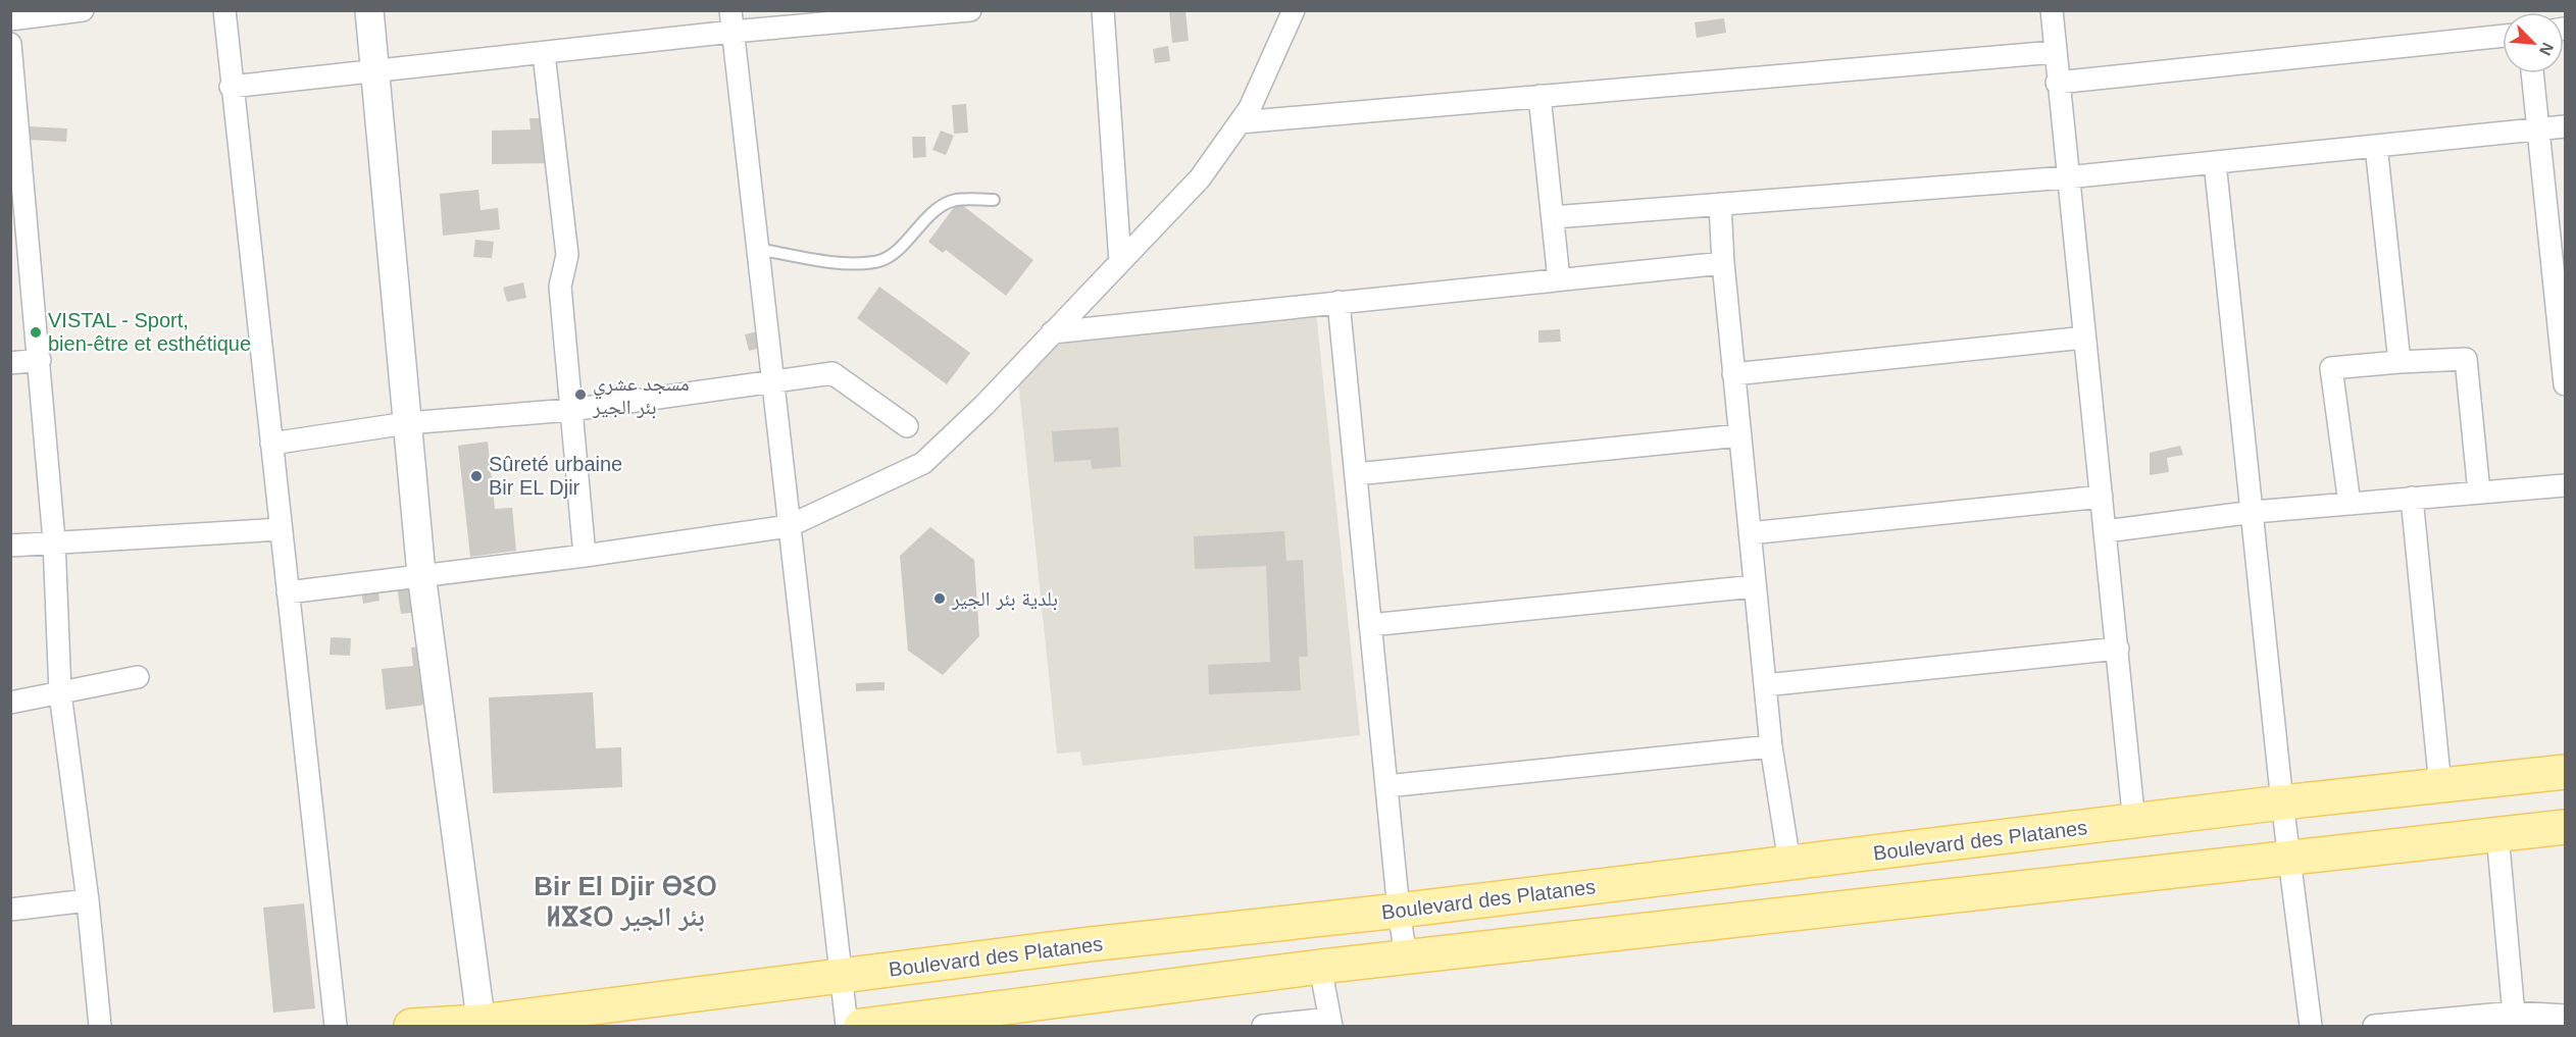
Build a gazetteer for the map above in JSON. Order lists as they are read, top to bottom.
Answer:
{
  "streets": {
    "main road": ["Boulevard des Platanes"]
  },
  "districts": ["Bir El Djir ⴱⵉⵔ ⵍⴵⵉⵔ بئر الجير"],
  "places": [
    "VISTAL - Sport, bien-être et esthétique",
    "مسجد عشري بئر الجير",
    "Sûreté urbaine Bir EL Djir",
    "بلدية بئر الجير"
  ],
  "north": "bottom right"
}
